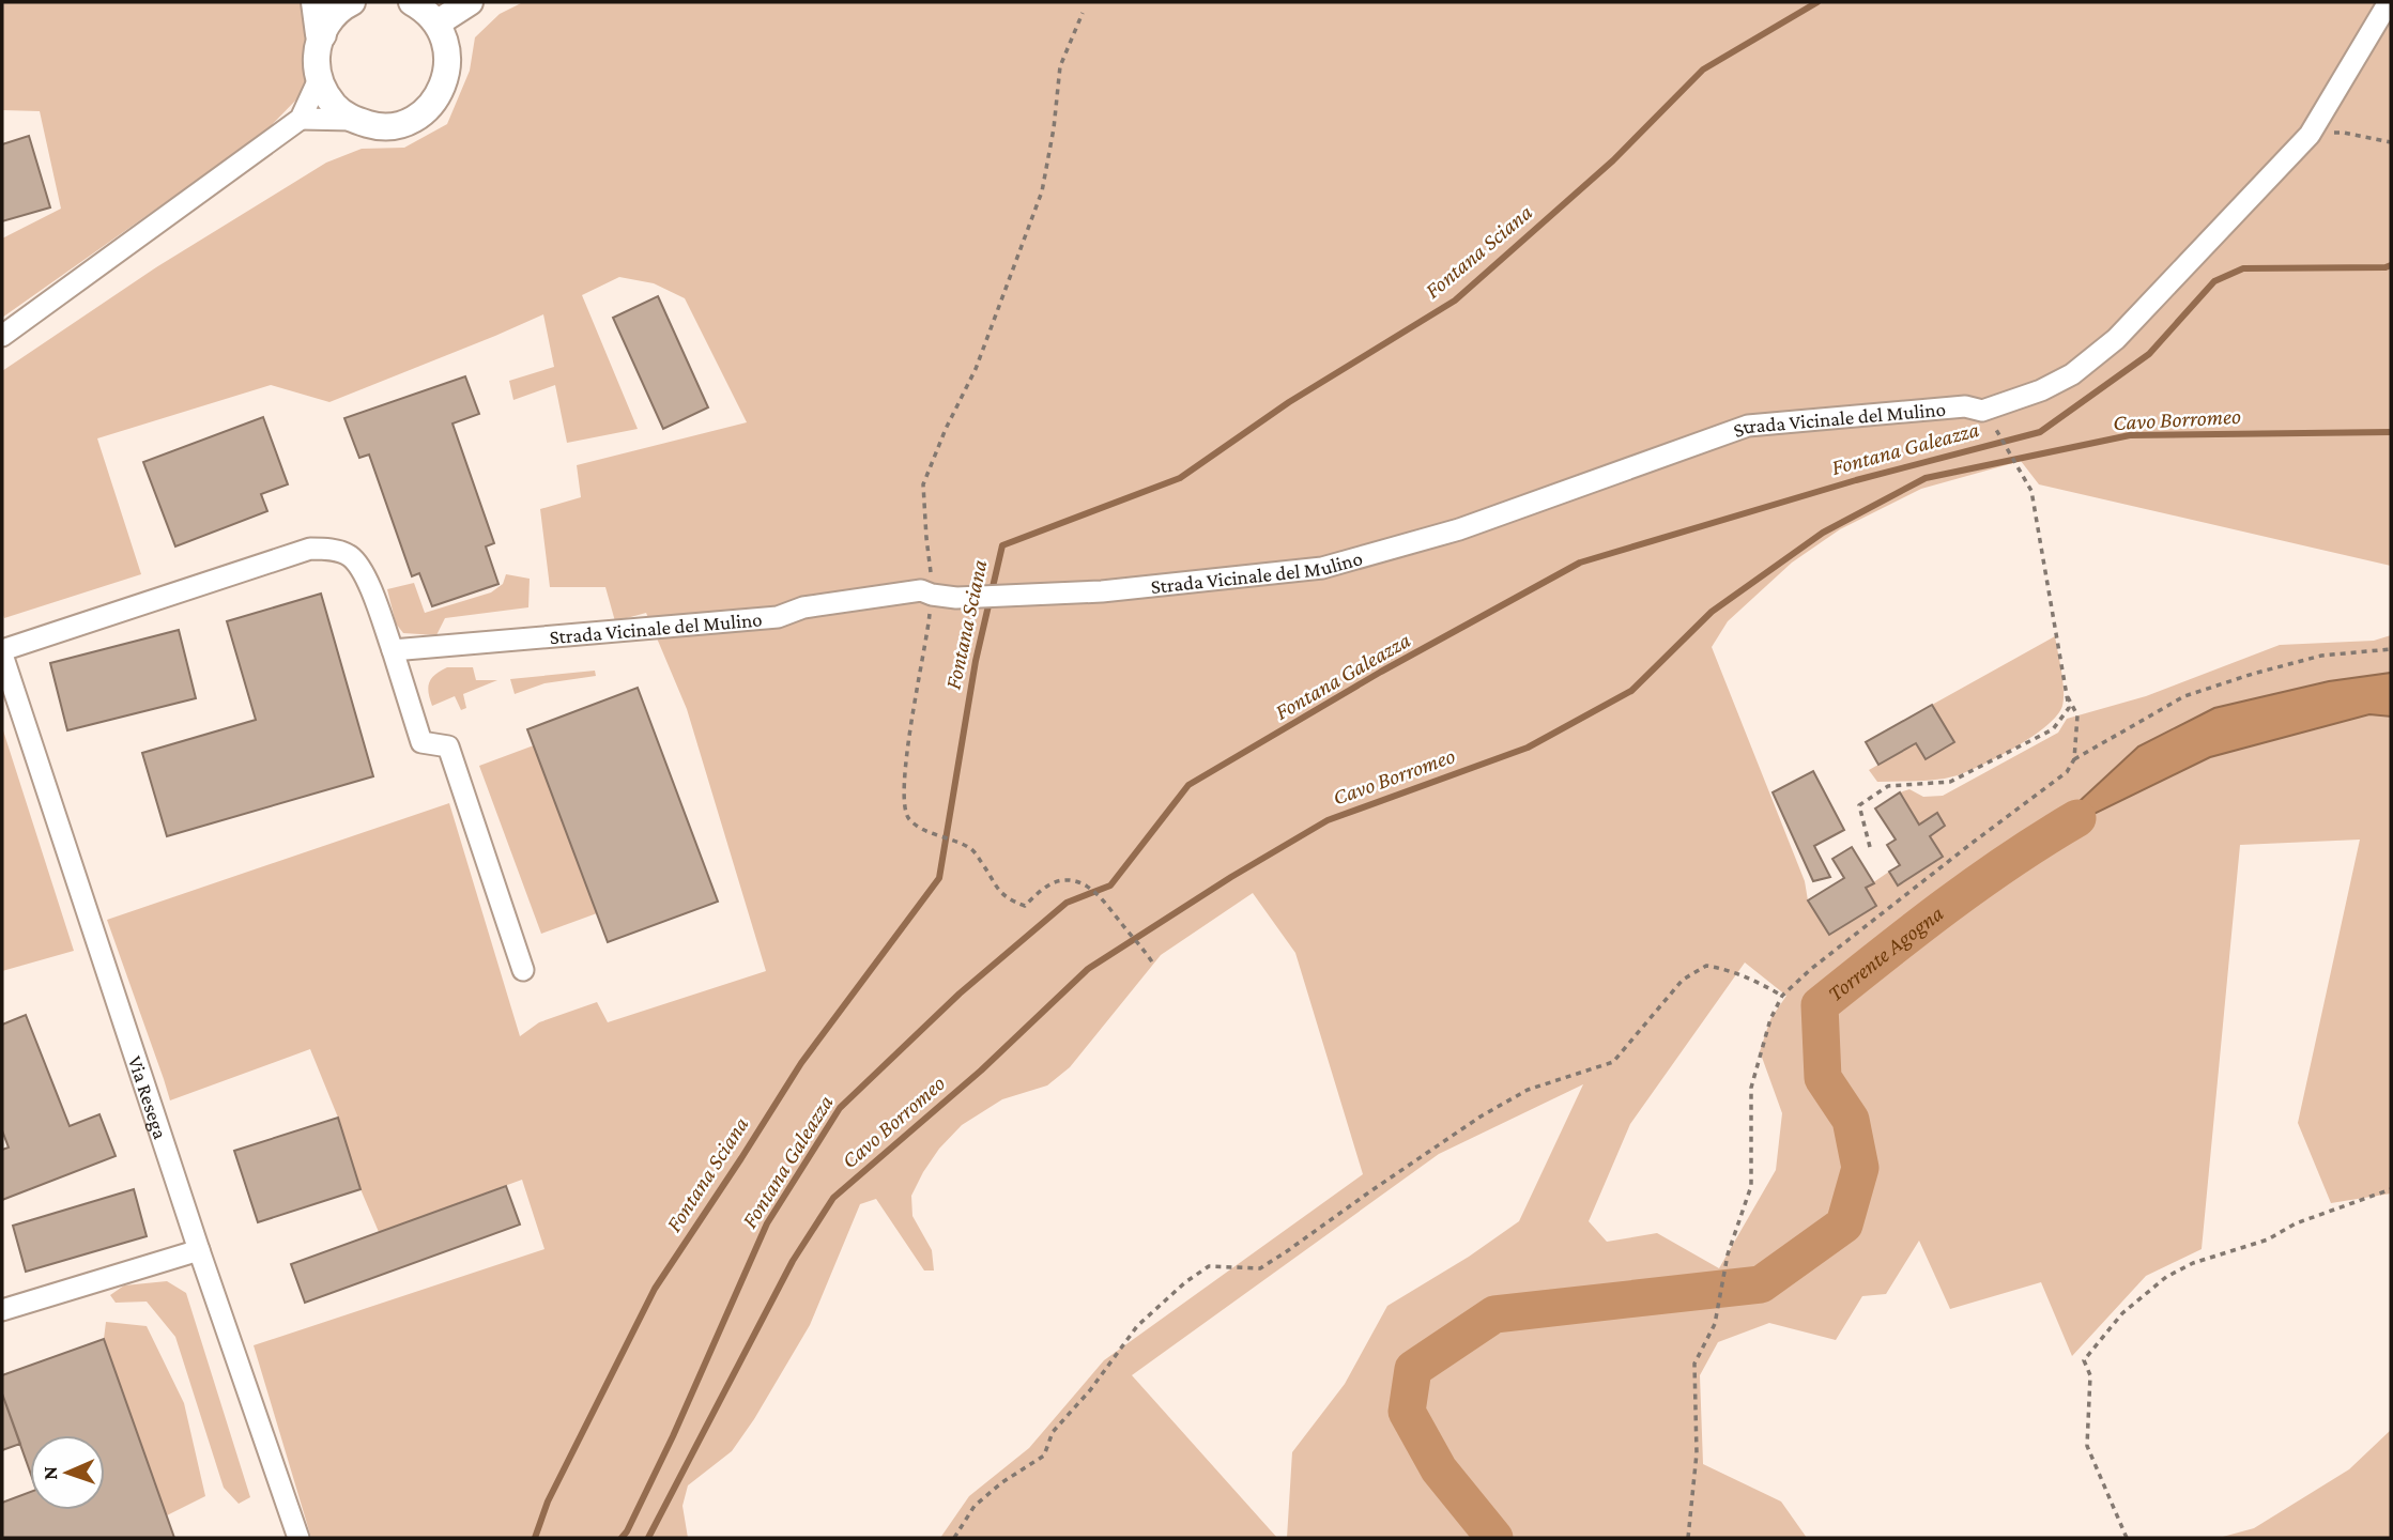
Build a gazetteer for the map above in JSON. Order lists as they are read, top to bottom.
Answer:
{
  "streets": {
    "street": ["Strada Vicinale del Mulino", "Via Resega"]
  },
  "water": [
    "Fontana Sciana",
    "Cavo Borromeo",
    "Fontana Galeazza",
    "Torrente Agogna"
  ],
  "north": "left"
}
